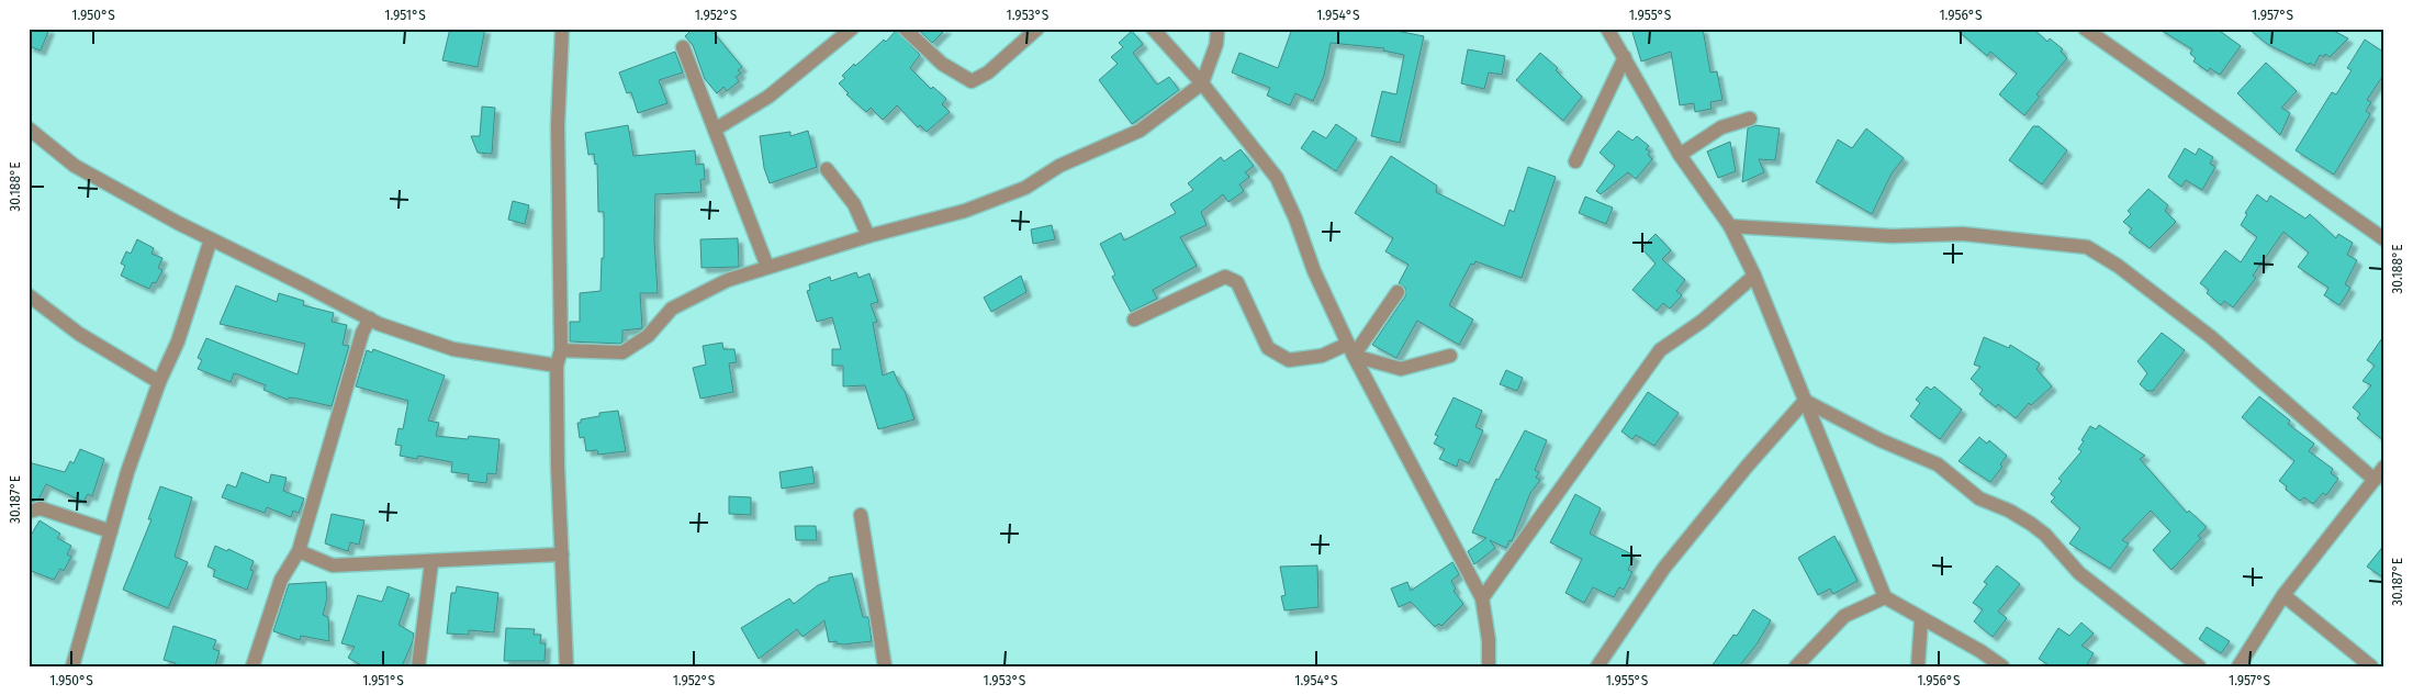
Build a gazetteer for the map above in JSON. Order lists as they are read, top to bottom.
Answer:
{
  "coordinates": [
    "1.950°S",
    "1.951°S",
    "1.952°S",
    "1.953°S",
    "1.954°S",
    "1.955°S",
    "1.956°S",
    "1.957°S",
    "30.188°E",
    "30.187°E"
  ]
}
